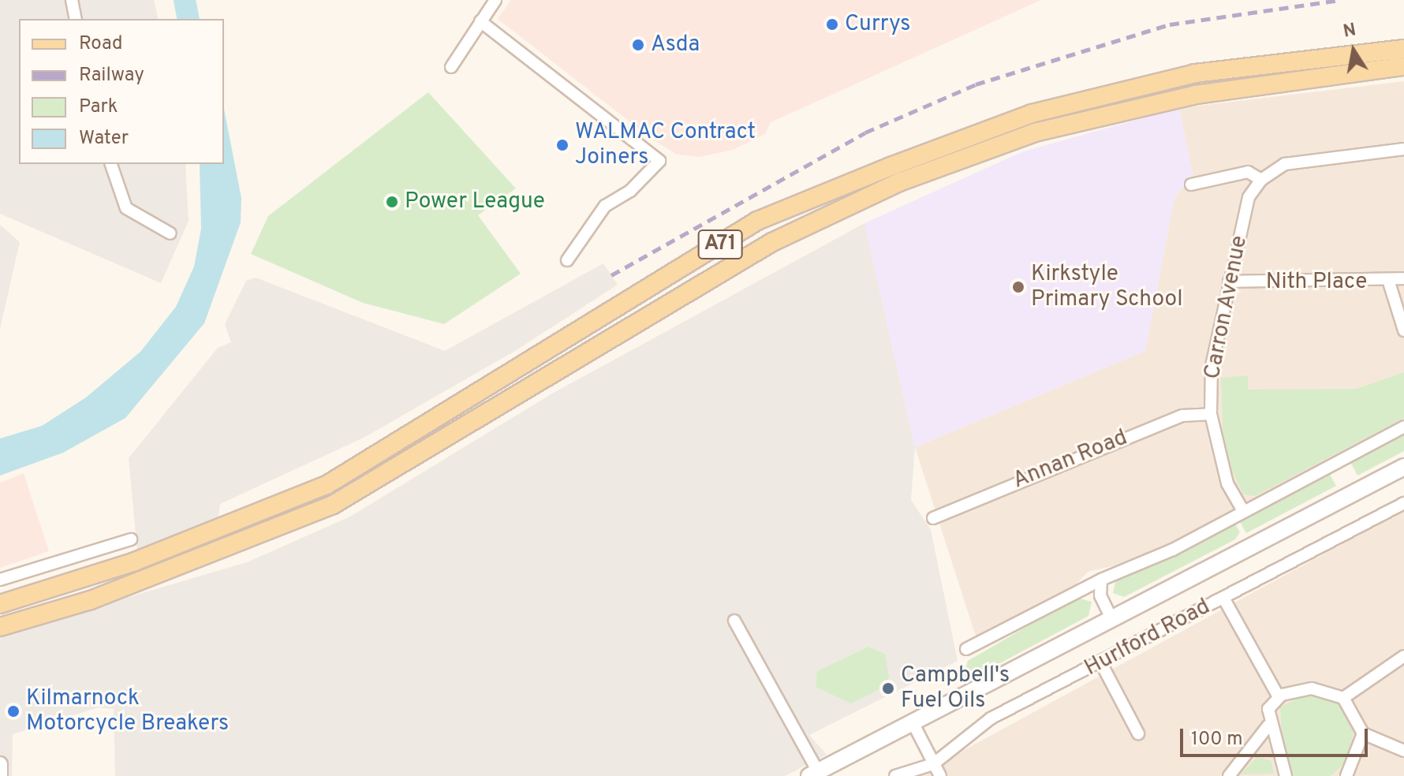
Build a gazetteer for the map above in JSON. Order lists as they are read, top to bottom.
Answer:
{
  "streets": {
    "main road": ["A71", "Hurlford Road"],
    "street": ["Nith Place", "Carron Avenue", "Annan Road"]
  },
  "crossings": [
    ["Nith Place", "Carron Avenue"],
    ["Carron Avenue", "Annan Road"]
  ],
  "places": [
    "Currys",
    "Asda",
    "WALMAC Contract Joiners",
    "Power League",
    "Kirkstyle Primary School",
    "Campbell's Fuel Oils",
    "Kilmarnock Motorcycle Breakers"
  ],
  "legend": [
    "Road",
    "Railway",
    "Park",
    "Water"
  ],
  "scale_bar": "100 m",
  "north": "top"
}
